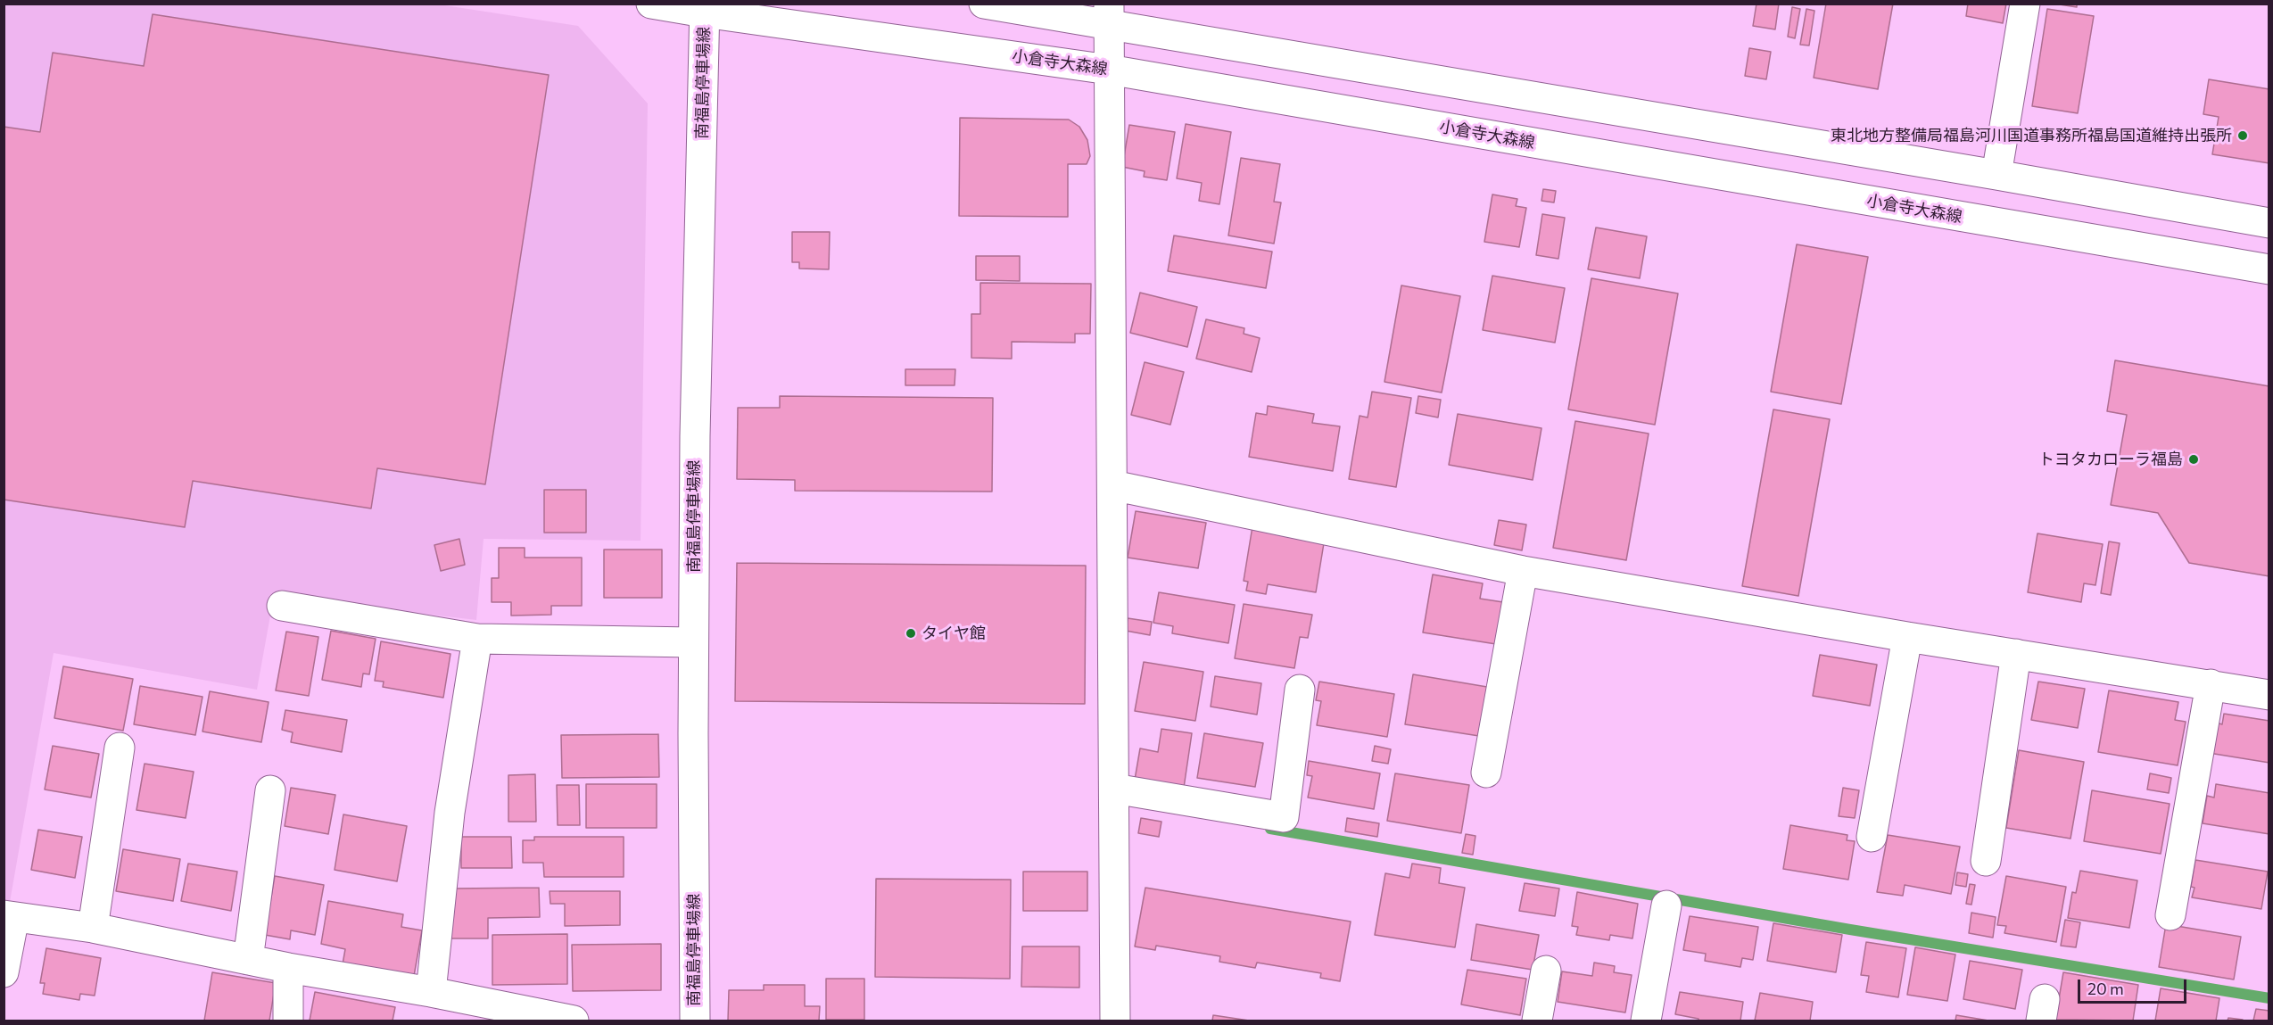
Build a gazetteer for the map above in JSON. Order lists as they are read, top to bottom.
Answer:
{
  "streets": {
    "street": ["小倉寺大森線", "南福島停車場線"]
  },
  "crossings": [
    ["小倉寺大森線", "南福島停車場線"]
  ],
  "places": ["東北地方整備局福島河川国道事務所福島国道維持出張所", "トヨタカローラ福島", "タイヤ館"],
  "scale_bar": "20 m"
}
